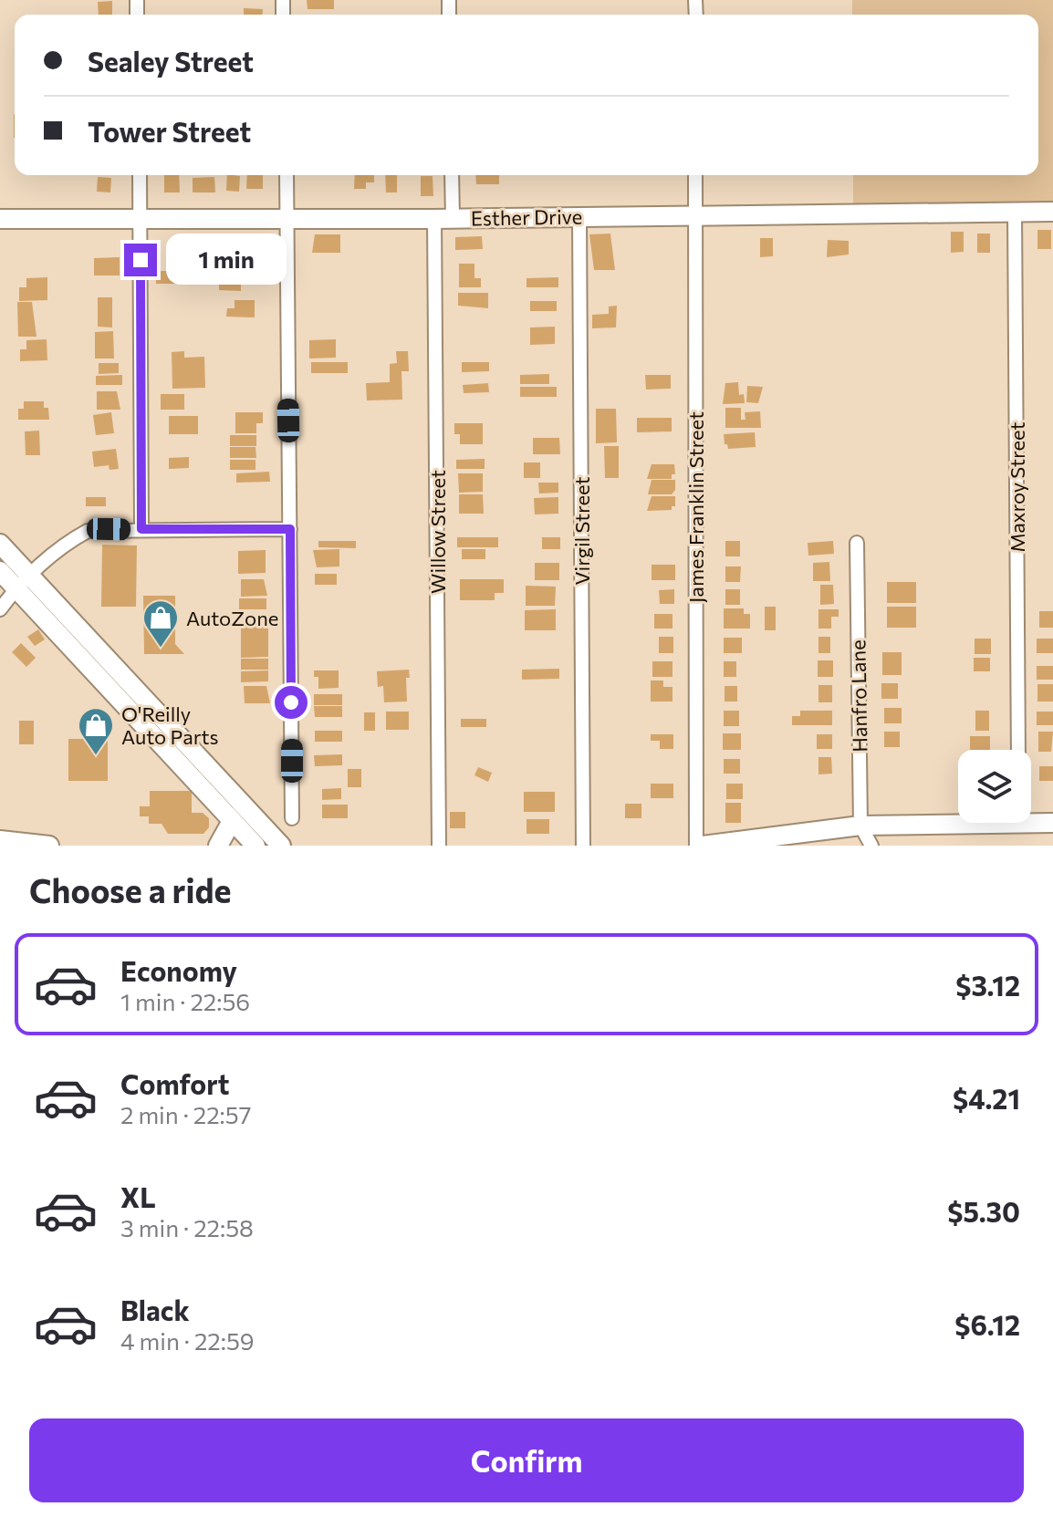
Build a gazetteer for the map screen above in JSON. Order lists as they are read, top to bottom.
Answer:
{
  "streets": {
    "main road": ["Esther Drive"],
    "street": [
      "Maxroy Street",
      "James Franklin Street",
      "Virgil Street",
      "Willow Street",
      "Hanfro Lane"
    ]
  },
  "crossings": [
    ["Esther Drive", "Maxroy Street"],
    ["Esther Drive", "James Franklin Street"],
    ["Esther Drive", "Virgil Street"],
    ["Esther Drive", "Willow Street"]
  ],
  "places": {
    "shop": ["AutoZone", "O'Reilly Auto Parts"]
  },
  "page": {
    "banner": ["Sealey Street", "Tower Street"],
    "bubble": "1 min",
    "heading": "Choose a ride",
    "list": [
      {
        "name": "Economy",
        "note": "1 min · 22:56",
        "value": "$3.12"
      },
      {
        "name": "Comfort",
        "note": "2 min · 22:57",
        "value": "$4.21"
      },
      {
        "name": "XL",
        "note": "3 min · 22:58",
        "value": "$5.30"
      },
      {
        "name": "Black",
        "note": "4 min · 22:59",
        "value": "$6.12"
      }
    ],
    "buttons": "Confirm"
  }
}
